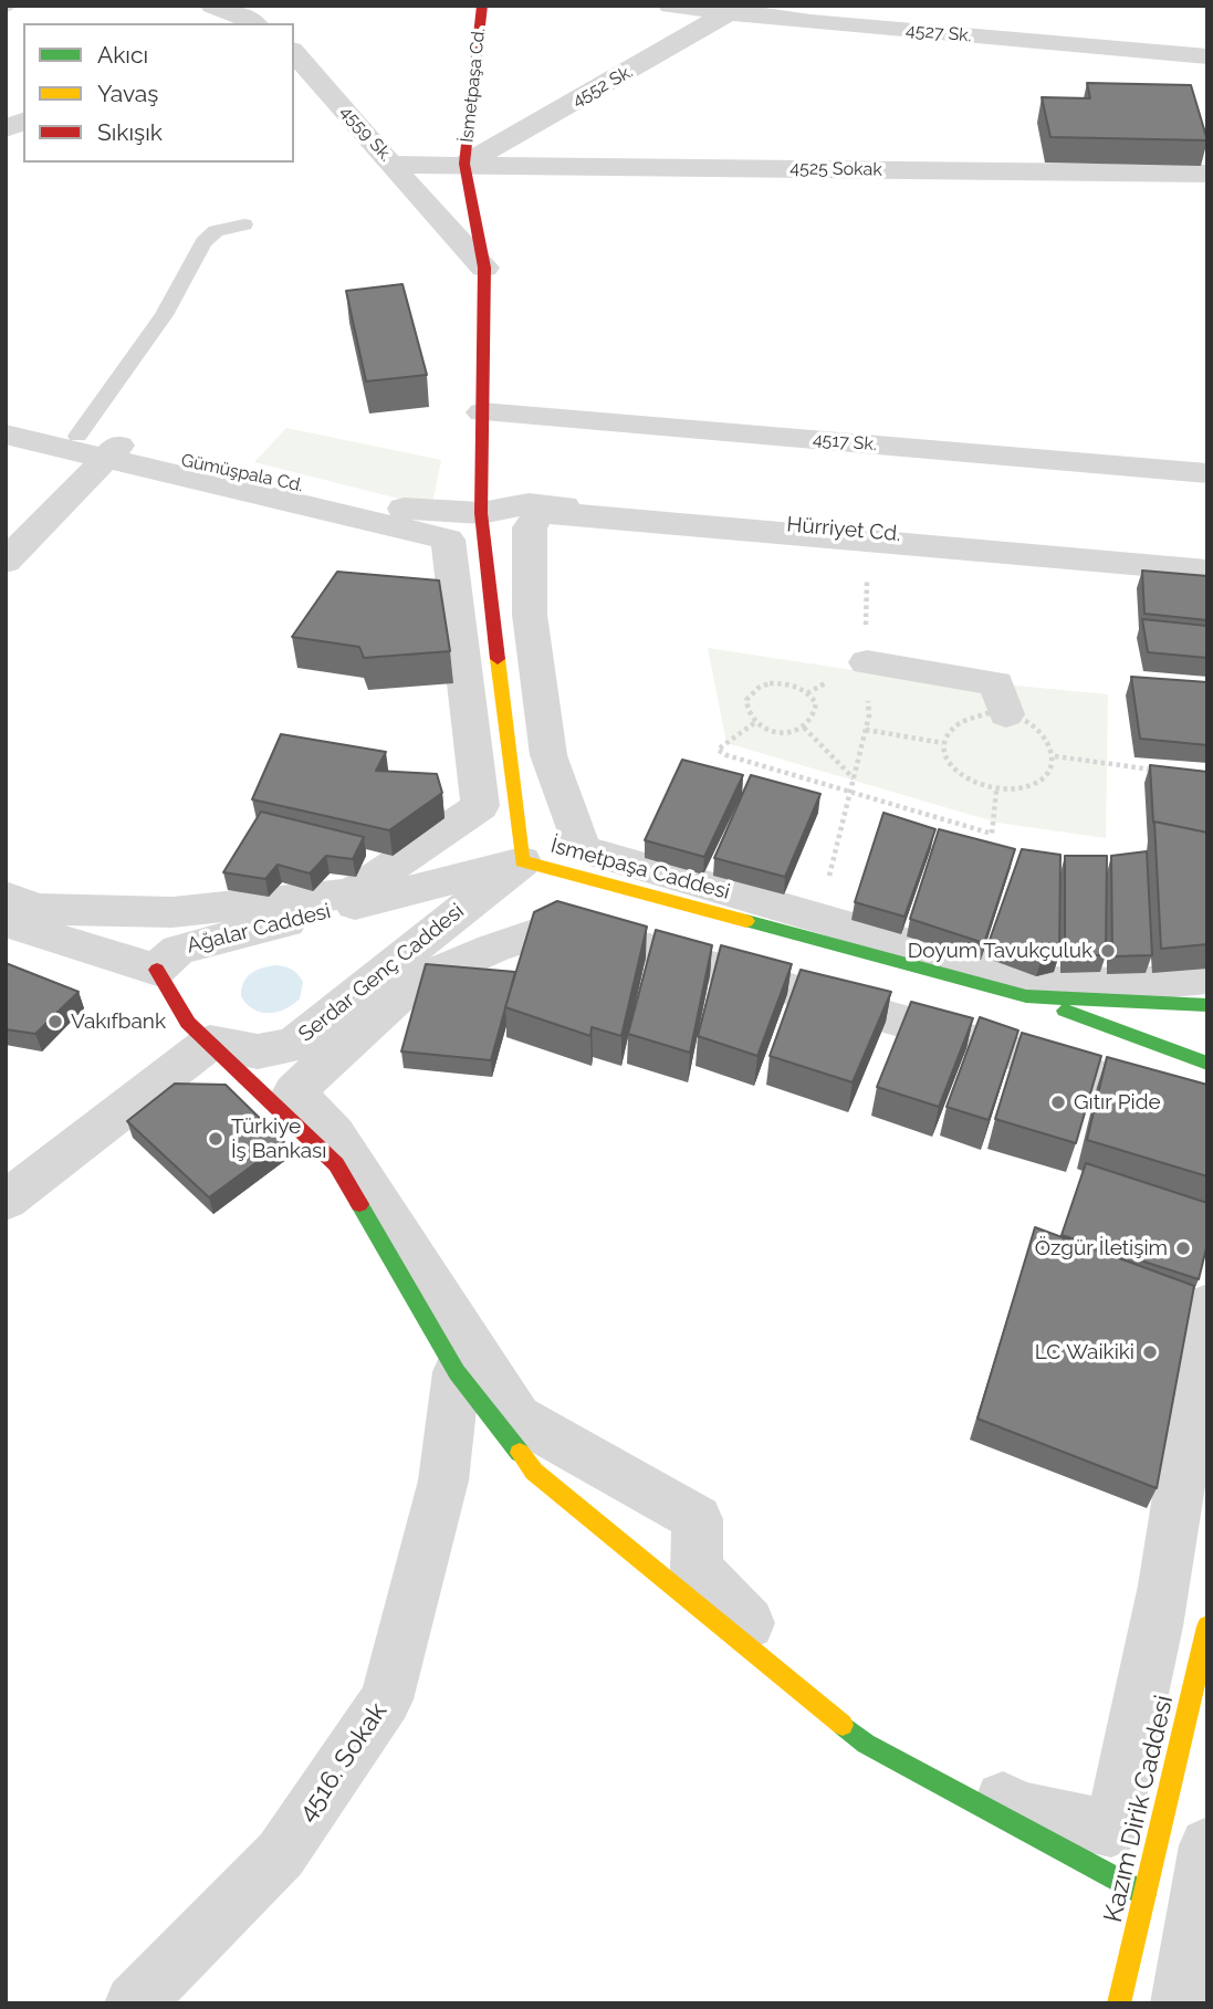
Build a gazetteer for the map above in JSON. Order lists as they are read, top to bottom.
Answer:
{
  "streets": {
    "main road": ["İsmetpaşa Cd.", "İsmetpaşa Caddesi", "Kazım Dirik Caddesi"],
    "street": [
      "4527 Sk.",
      "4552 Sk.",
      "4559 Sk.",
      "4525 Sokak",
      "4517 Sk.",
      "Gümüşpala Cd.",
      "Hürriyet Cd.",
      "Ağalar Caddesi",
      "Serdar Genç Caddesi",
      "4516. Sokak"
    ]
  },
  "crossings": [
    ["4527 Sk.", "4552 Sk."],
    ["İsmetpaşa Cd.", "4552 Sk."],
    ["İsmetpaşa Cd.", "4559 Sk."],
    ["İsmetpaşa Cd.", "4525 Sokak"],
    ["İsmetpaşa Cd.", "İsmetpaşa Caddesi"],
    ["4552 Sk.", "4559 Sk."],
    ["4552 Sk.", "4525 Sokak"],
    ["4552 Sk.", "İsmetpaşa Caddesi"],
    ["4559 Sk.", "4525 Sokak"],
    ["4559 Sk.", "İsmetpaşa Caddesi"],
    ["4525 Sokak", "İsmetpaşa Caddesi"],
    ["4517 Sk.", "İsmetpaşa Caddesi"],
    ["Gümüşpala Cd.", "Hürriyet Cd."],
    ["Gümüşpala Cd.", "İsmetpaşa Caddesi"],
    ["Hürriyet Cd.", "İsmetpaşa Caddesi"],
    ["İsmetpaşa Caddesi", "Ağalar Caddesi"],
    ["İsmetpaşa Caddesi", "Serdar Genç Caddesi"],
    ["Ağalar Caddesi", "Serdar Genç Caddesi"]
  ],
  "places": [
    "Doyum Tavukçuluk",
    "Vakıfbank",
    "Gıtır Pide",
    "Türkiye İş Bankası",
    "Özgür İletişim",
    "LC Waikiki"
  ],
  "legend": ["Akıcı", "Yavaş", "Sıkışık"]
}
